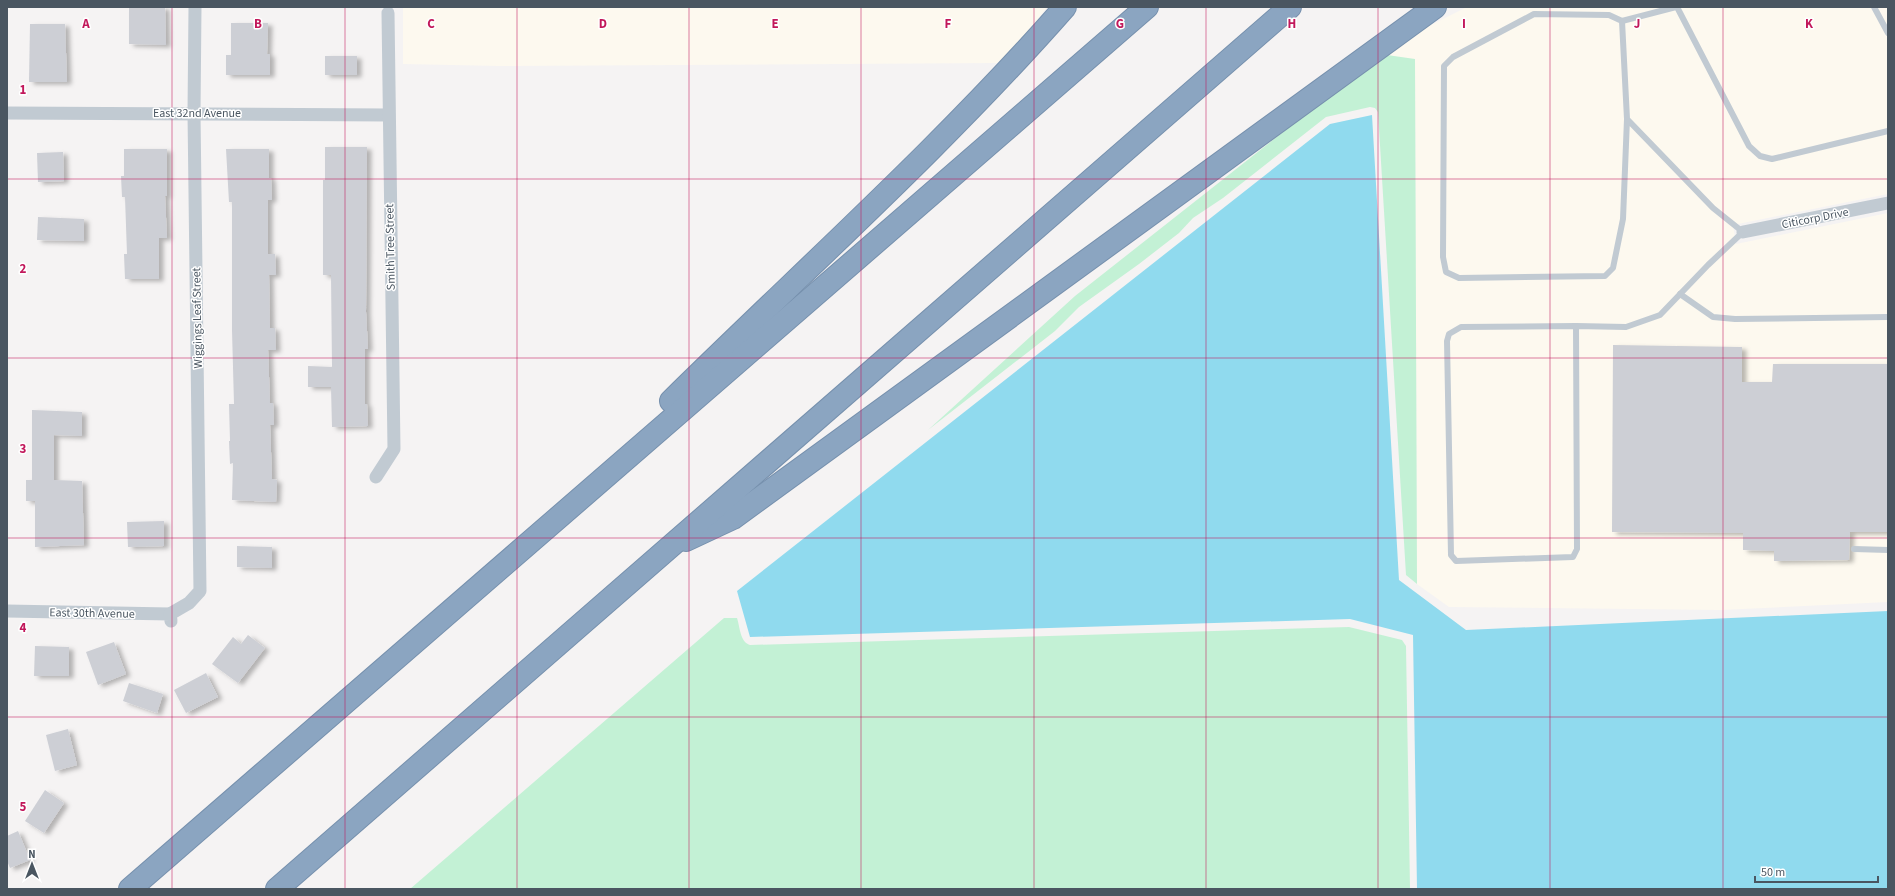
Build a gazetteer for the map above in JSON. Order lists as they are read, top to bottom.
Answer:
{
  "streets": {
    "street": [
      "East 32nd Avenue",
      "Citicorp Drive",
      "Smith Tree Street",
      "Wiggings Leaf Street",
      "East 30th Avenue"
    ]
  },
  "crossings": [
    ["East 32nd Avenue", "Smith Tree Street"],
    ["East 32nd Avenue", "Wiggings Leaf Street"],
    ["Wiggings Leaf Street", "East 30th Avenue"]
  ],
  "scale_bar": "50 m",
  "north": "top",
  "grid": {
    "columns": [
      "A",
      "B",
      "C",
      "D",
      "E",
      "F",
      "G",
      "H",
      "I",
      "J",
      "K"
    ],
    "rows": [
      "1",
      "2",
      "3",
      "4",
      "5"
    ]
  }
}
